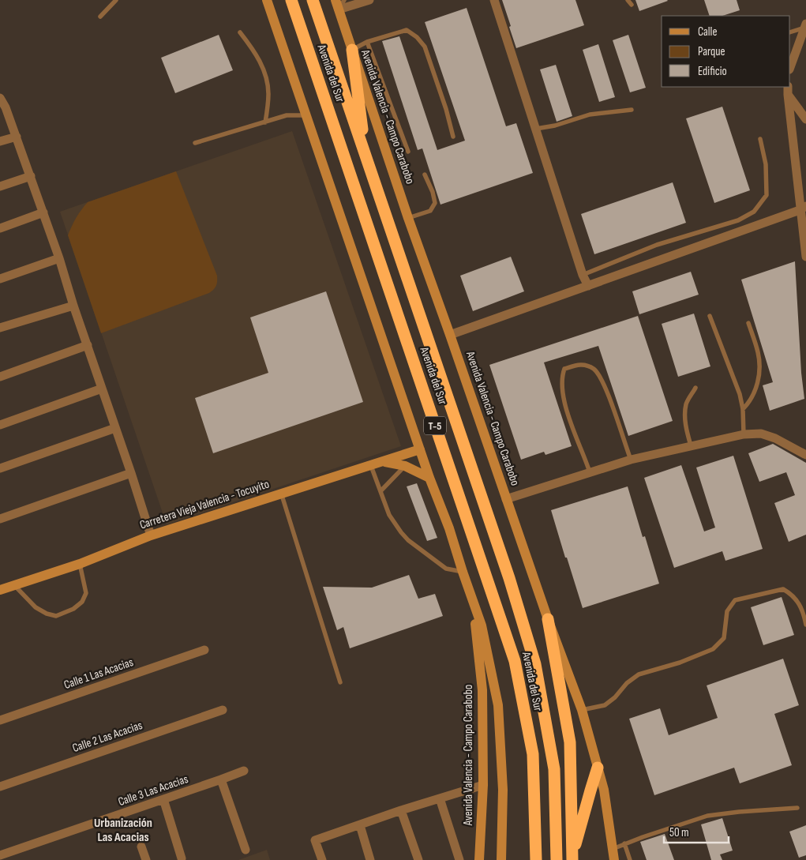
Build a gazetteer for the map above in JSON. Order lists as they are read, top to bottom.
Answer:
{
  "streets": {
    "highway": ["Avenida del Sur", "T-5"],
    "street": [
      "Avenida Valencia - Campo Carabobo",
      "Carretera Vieja Valencia - Tocuyito",
      "Calle 1 Las Acacias",
      "Calle 2 Las Acacias",
      "Calle 3 Las Acacias"
    ]
  },
  "crossings": [
    ["Avenida Valencia - Campo Carabobo", "Carretera Vieja Valencia - Tocuyito"]
  ],
  "districts": ["Urbanización Las Acacias"],
  "legend": ["Calle", "Parque", "Edificio"],
  "scale_bar": "50 m"
}
